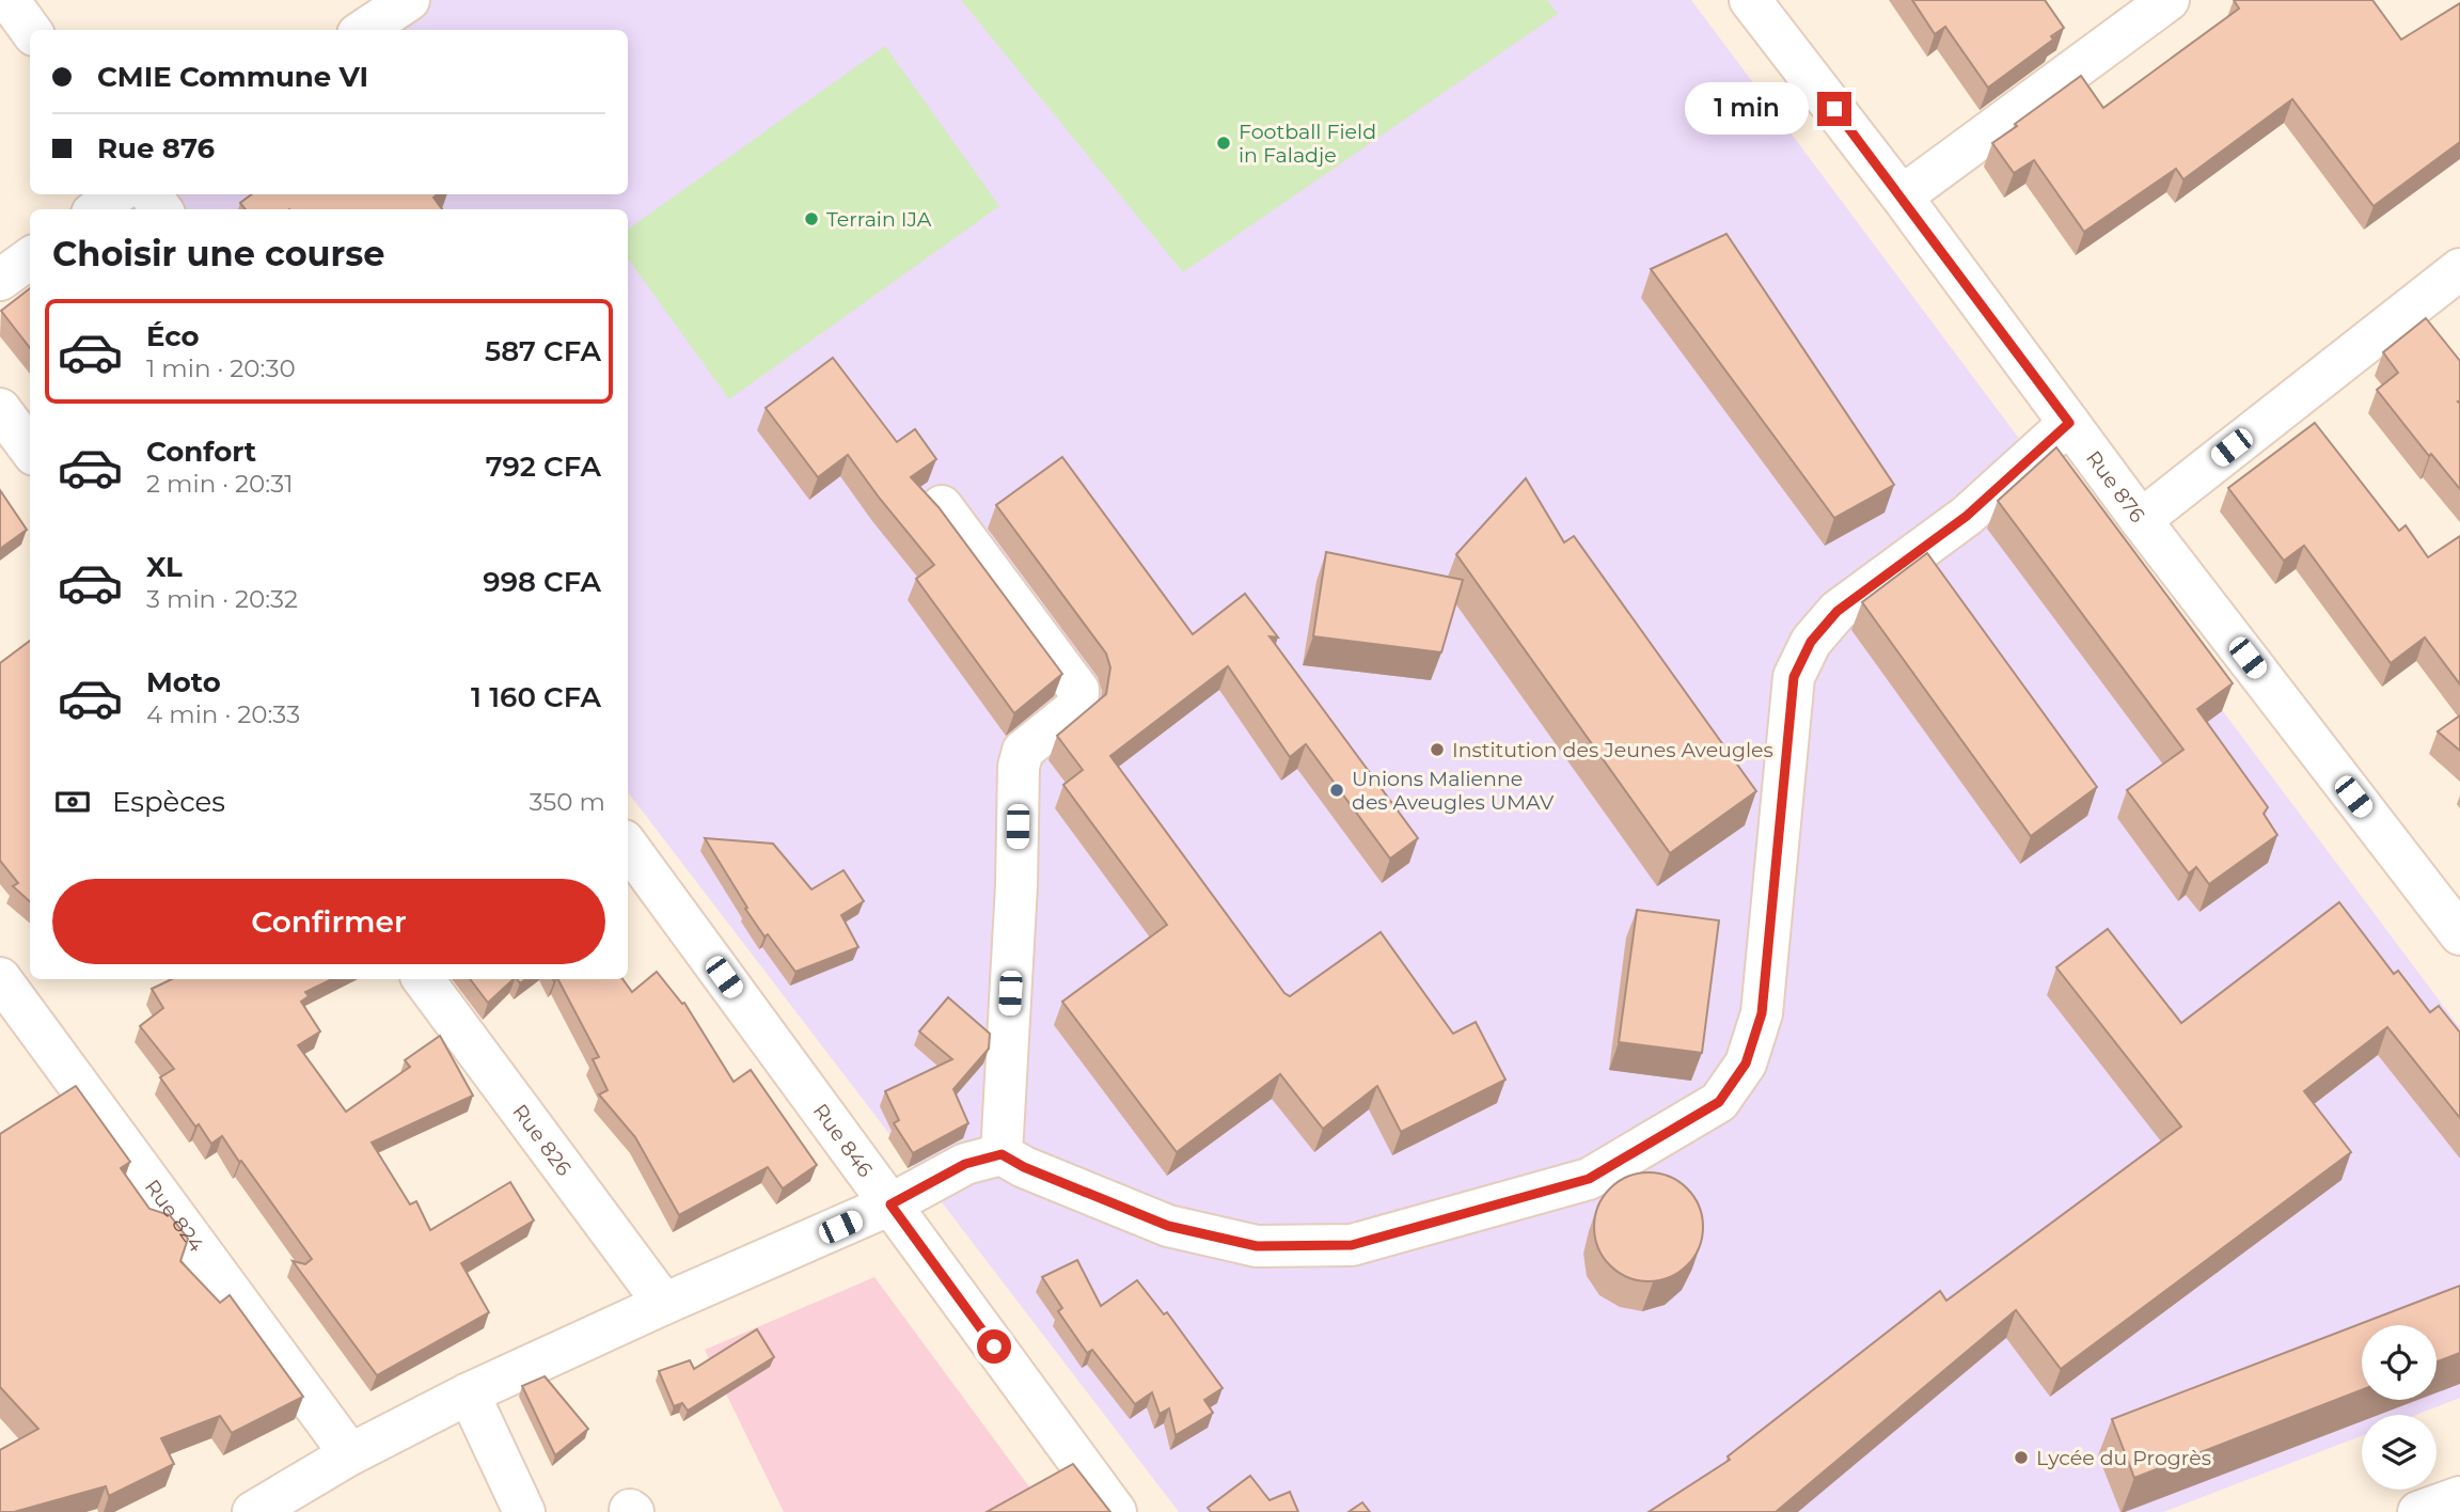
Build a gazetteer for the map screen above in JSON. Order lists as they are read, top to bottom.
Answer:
{
  "streets": {
    "street": [
      "Rue 876",
      "Rue 826",
      "Rue 846",
      "Rue 824"
    ]
  },
  "places": [
    "Football Field in Faladje",
    "Terrain IJA",
    "Institution des Jeunes Aveugles",
    "Unions Malienne des Aveugles UMAV",
    "Lycée du Progrès"
  ],
  "page": {
    "banner": ["CMIE Commune VI", "Rue 876"],
    "bubble": "1 min",
    "heading": "Choisir une course",
    "list": [
      {
        "name": "Éco",
        "note": "1 min · 20:30",
        "value": "587 CFA"
      },
      {
        "name": "Confort",
        "note": "2 min · 20:31",
        "value": "792 CFA"
      },
      {
        "name": "XL",
        "note": "3 min · 20:32",
        "value": "998 CFA"
      },
      {
        "name": "Moto",
        "note": "4 min · 20:33",
        "value": "1 160 CFA"
      }
    ],
    "pay": ["Espèces", "350 m"],
    "buttons": "Confirmer"
  }
}
